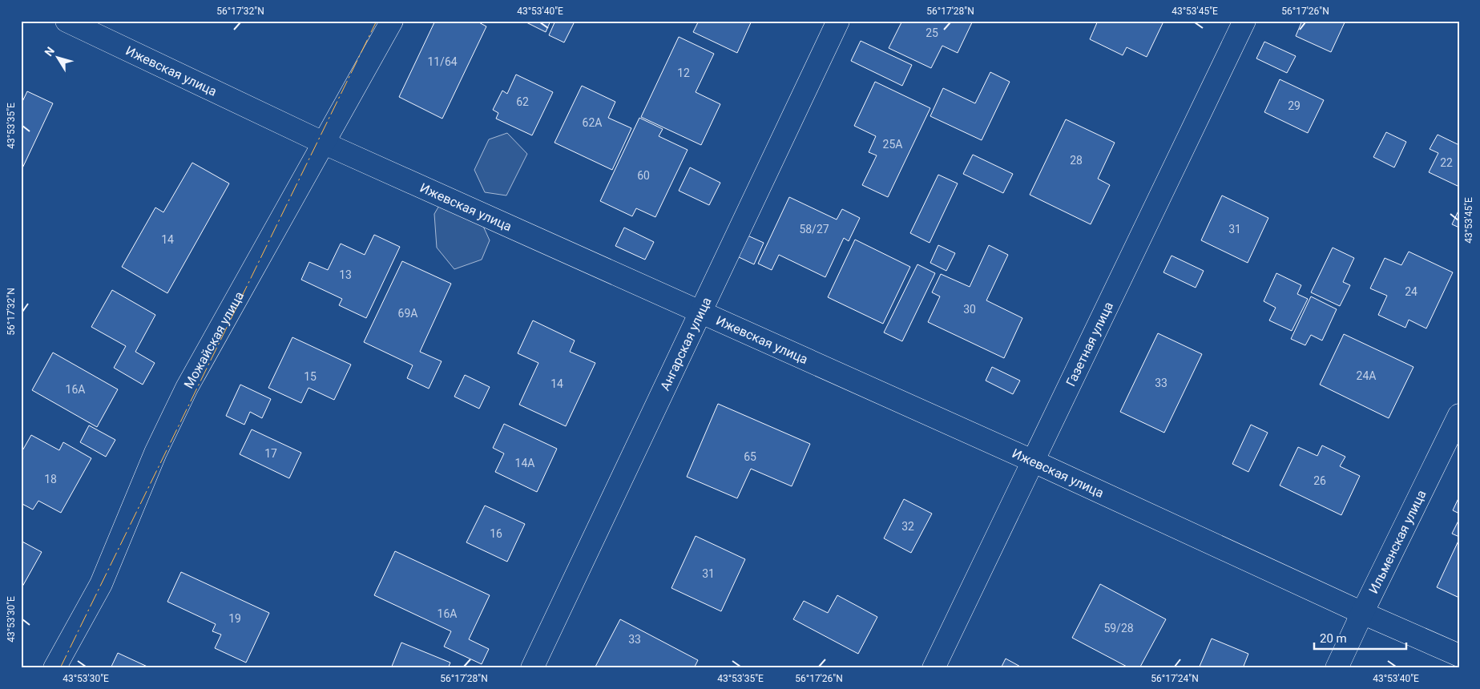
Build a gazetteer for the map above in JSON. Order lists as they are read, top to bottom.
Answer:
{
  "streets": {
    "street": [
      "Ижевская улица",
      "Можайская улица",
      "Ангарская улица",
      "Газетная улица",
      "Ильменская улица"
    ]
  },
  "crossings": [
    ["Ижевская улица", "Можайская улица"],
    ["Ижевская улица", "Ангарская улица"],
    ["Ижевская улица", "Газетная улица"],
    ["Ижевская улица", "Ильменская улица"]
  ],
  "house_numbers": [
    "25",
    "11/64",
    "12",
    "62",
    "29",
    "62А",
    "25А",
    "28",
    "22",
    "60",
    "58/27",
    "31",
    "14",
    "13",
    "24",
    "30",
    "69А",
    "24А",
    "15",
    "33",
    "14",
    "16А",
    "17",
    "65",
    "14А",
    "18",
    "26",
    "32",
    "16",
    "31",
    "16А",
    "19",
    "59/28",
    "33"
  ],
  "scale_bar": "20 m",
  "north": "top left",
  "coordinates": [
    "56°17'32\"N",
    "43°53'40\"E",
    "56°17'28\"N",
    "43°53'45\"E",
    "56°17'26\"N",
    "43°53'35\"E",
    "43°53'30\"E",
    "56°17'24\"N"
  ]
}
